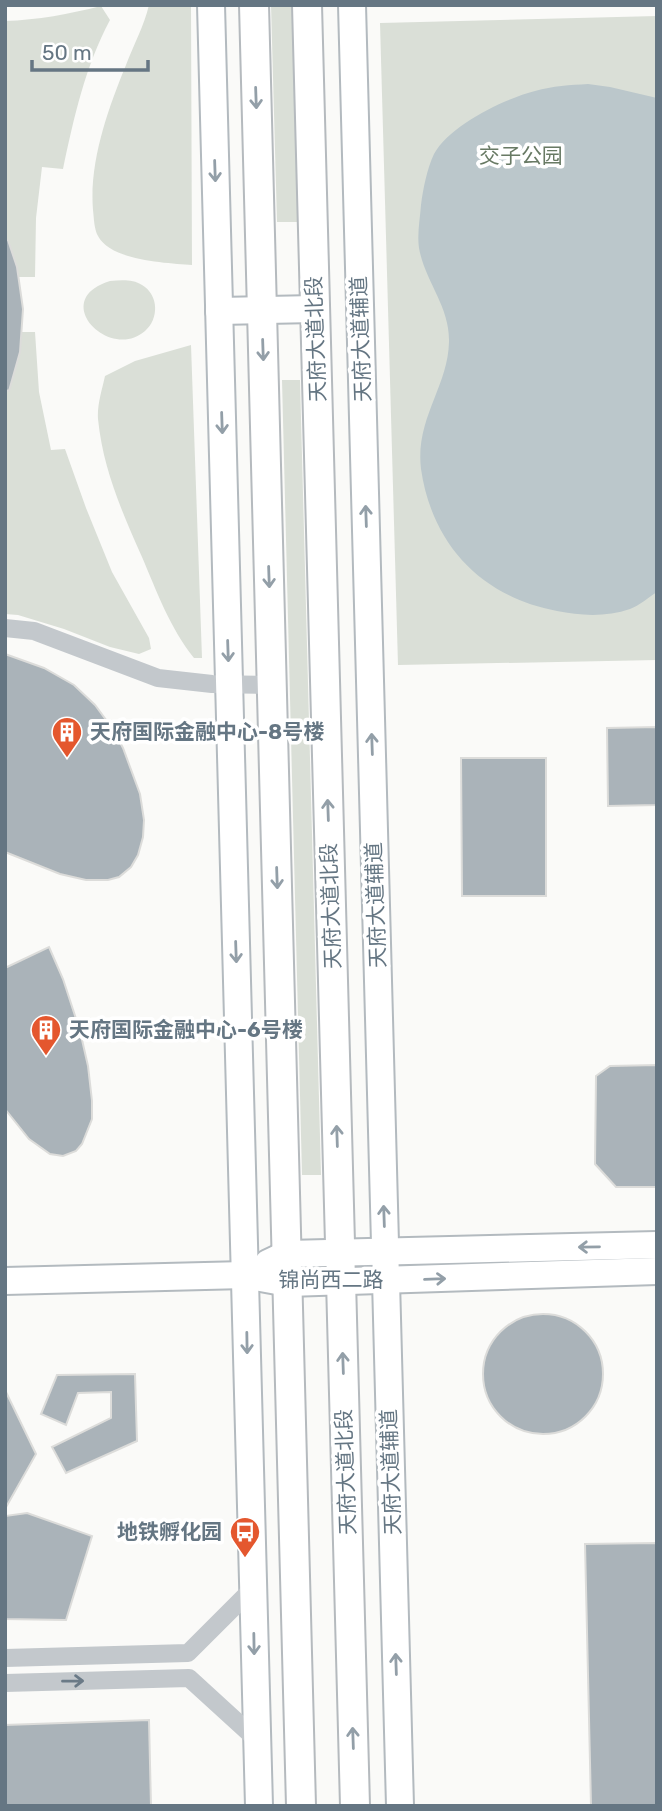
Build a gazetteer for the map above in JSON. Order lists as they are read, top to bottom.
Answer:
{
  "streets": {
    "main road": ["天府大道北段"],
    "street": ["天府大道辅道", "锦尚西二路"]
  },
  "crossings": [
    ["天府大道北段", "锦尚西二路"],
    ["天府大道辅道", "锦尚西二路"]
  ],
  "parks": ["交子公园"],
  "places": {
    "building": ["天府国际金融中心-8号楼", "天府国际金融中心-6号楼"],
    "bus stop": ["地铁孵化园"]
  },
  "scale_bar": "50 m"
}
